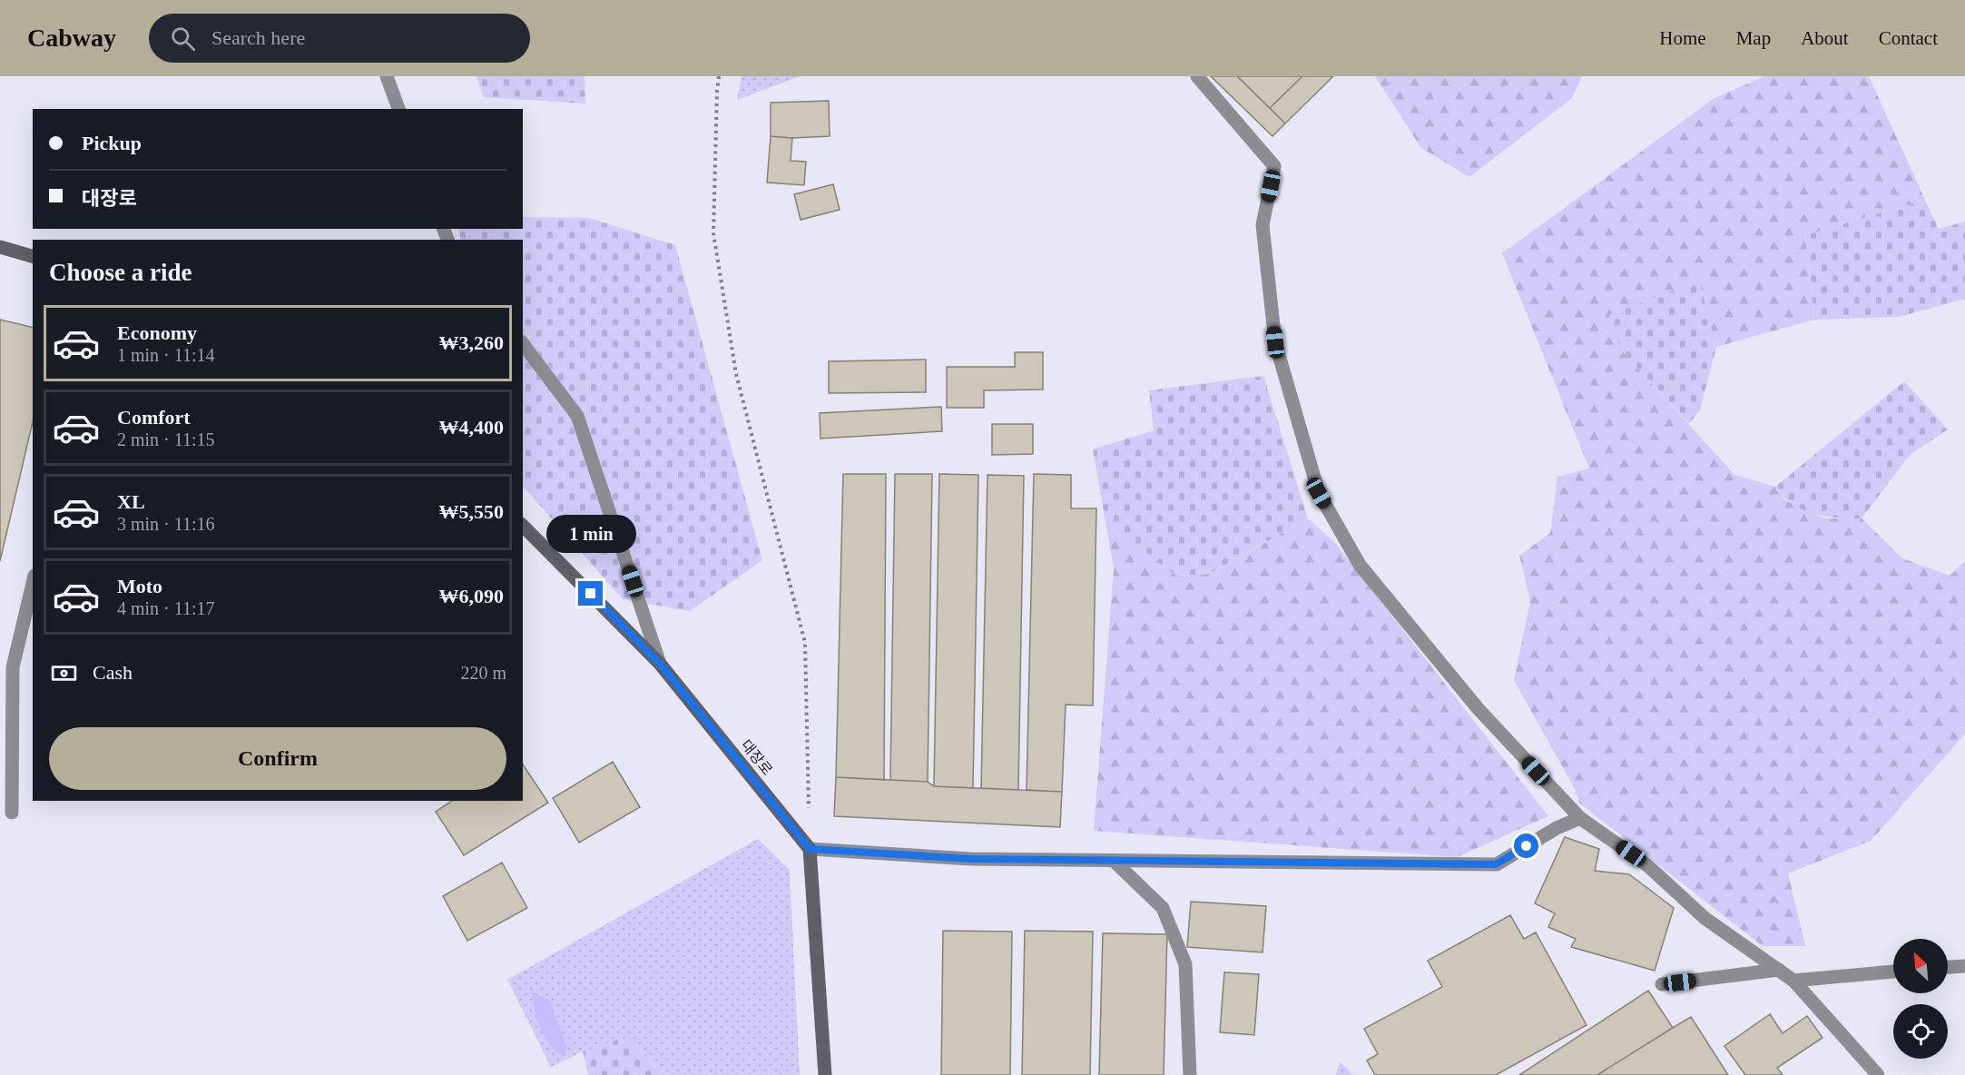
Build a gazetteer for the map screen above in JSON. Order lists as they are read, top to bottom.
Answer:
{
  "streets": {
    "street": ["대장로"]
  },
  "north": "top left",
  "page": {
    "header": "Cabway",
    "search": "Search here",
    "nav": [
      "Home",
      "Map",
      "About",
      "Contact"
    ],
    "banner": ["Pickup", "대장로"],
    "heading": "Choose a ride",
    "list": [
      {
        "name": "Economy",
        "note": "1 min · 11:14",
        "value": "₩3,260"
      },
      {
        "name": "Comfort",
        "note": "2 min · 11:15",
        "value": "₩4,400"
      },
      {
        "name": "XL",
        "note": "3 min · 11:16",
        "value": "₩5,550"
      },
      {
        "name": "Moto",
        "note": "4 min · 11:17",
        "value": "₩6,090"
      }
    ],
    "bubble": "1 min",
    "pay": ["Cash", "220 m"],
    "buttons": "Confirm"
  }
}
